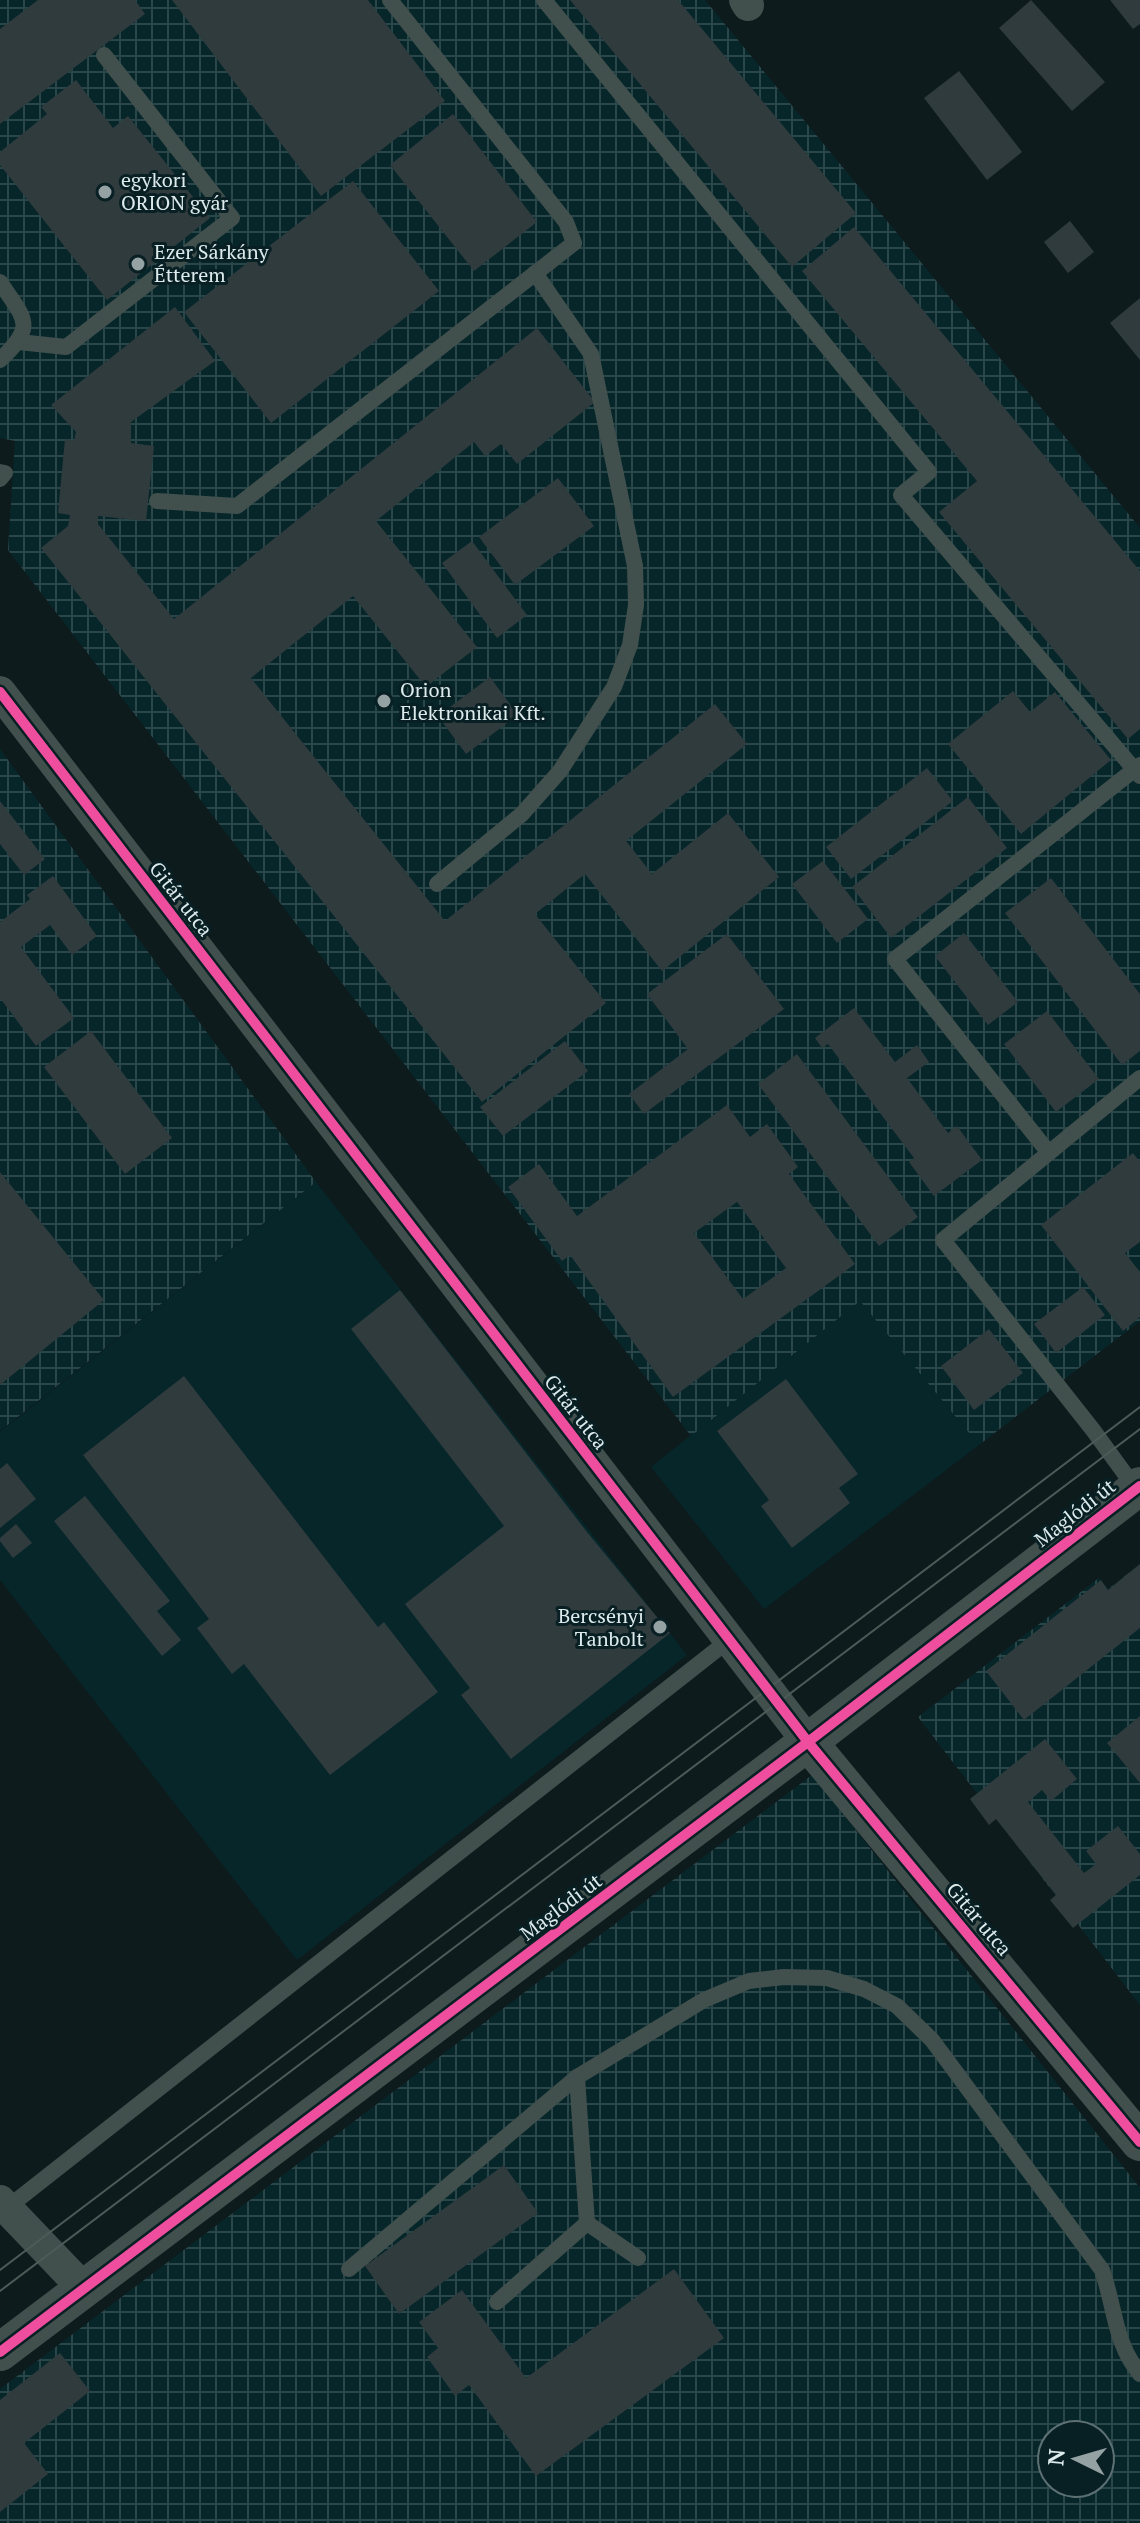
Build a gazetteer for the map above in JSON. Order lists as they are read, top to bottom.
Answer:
{
  "streets": {
    "street": ["Gitár utca", "Maglódi út"]
  },
  "crossings": [
    ["Gitár utca", "Maglódi út"]
  ],
  "places": [
    "egykori ORION gyár",
    "Ezer Sárkány Étterem",
    "Orion Elektronikai Kft.",
    "Bercsényi Tanbolt"
  ],
  "north": "left"
}
